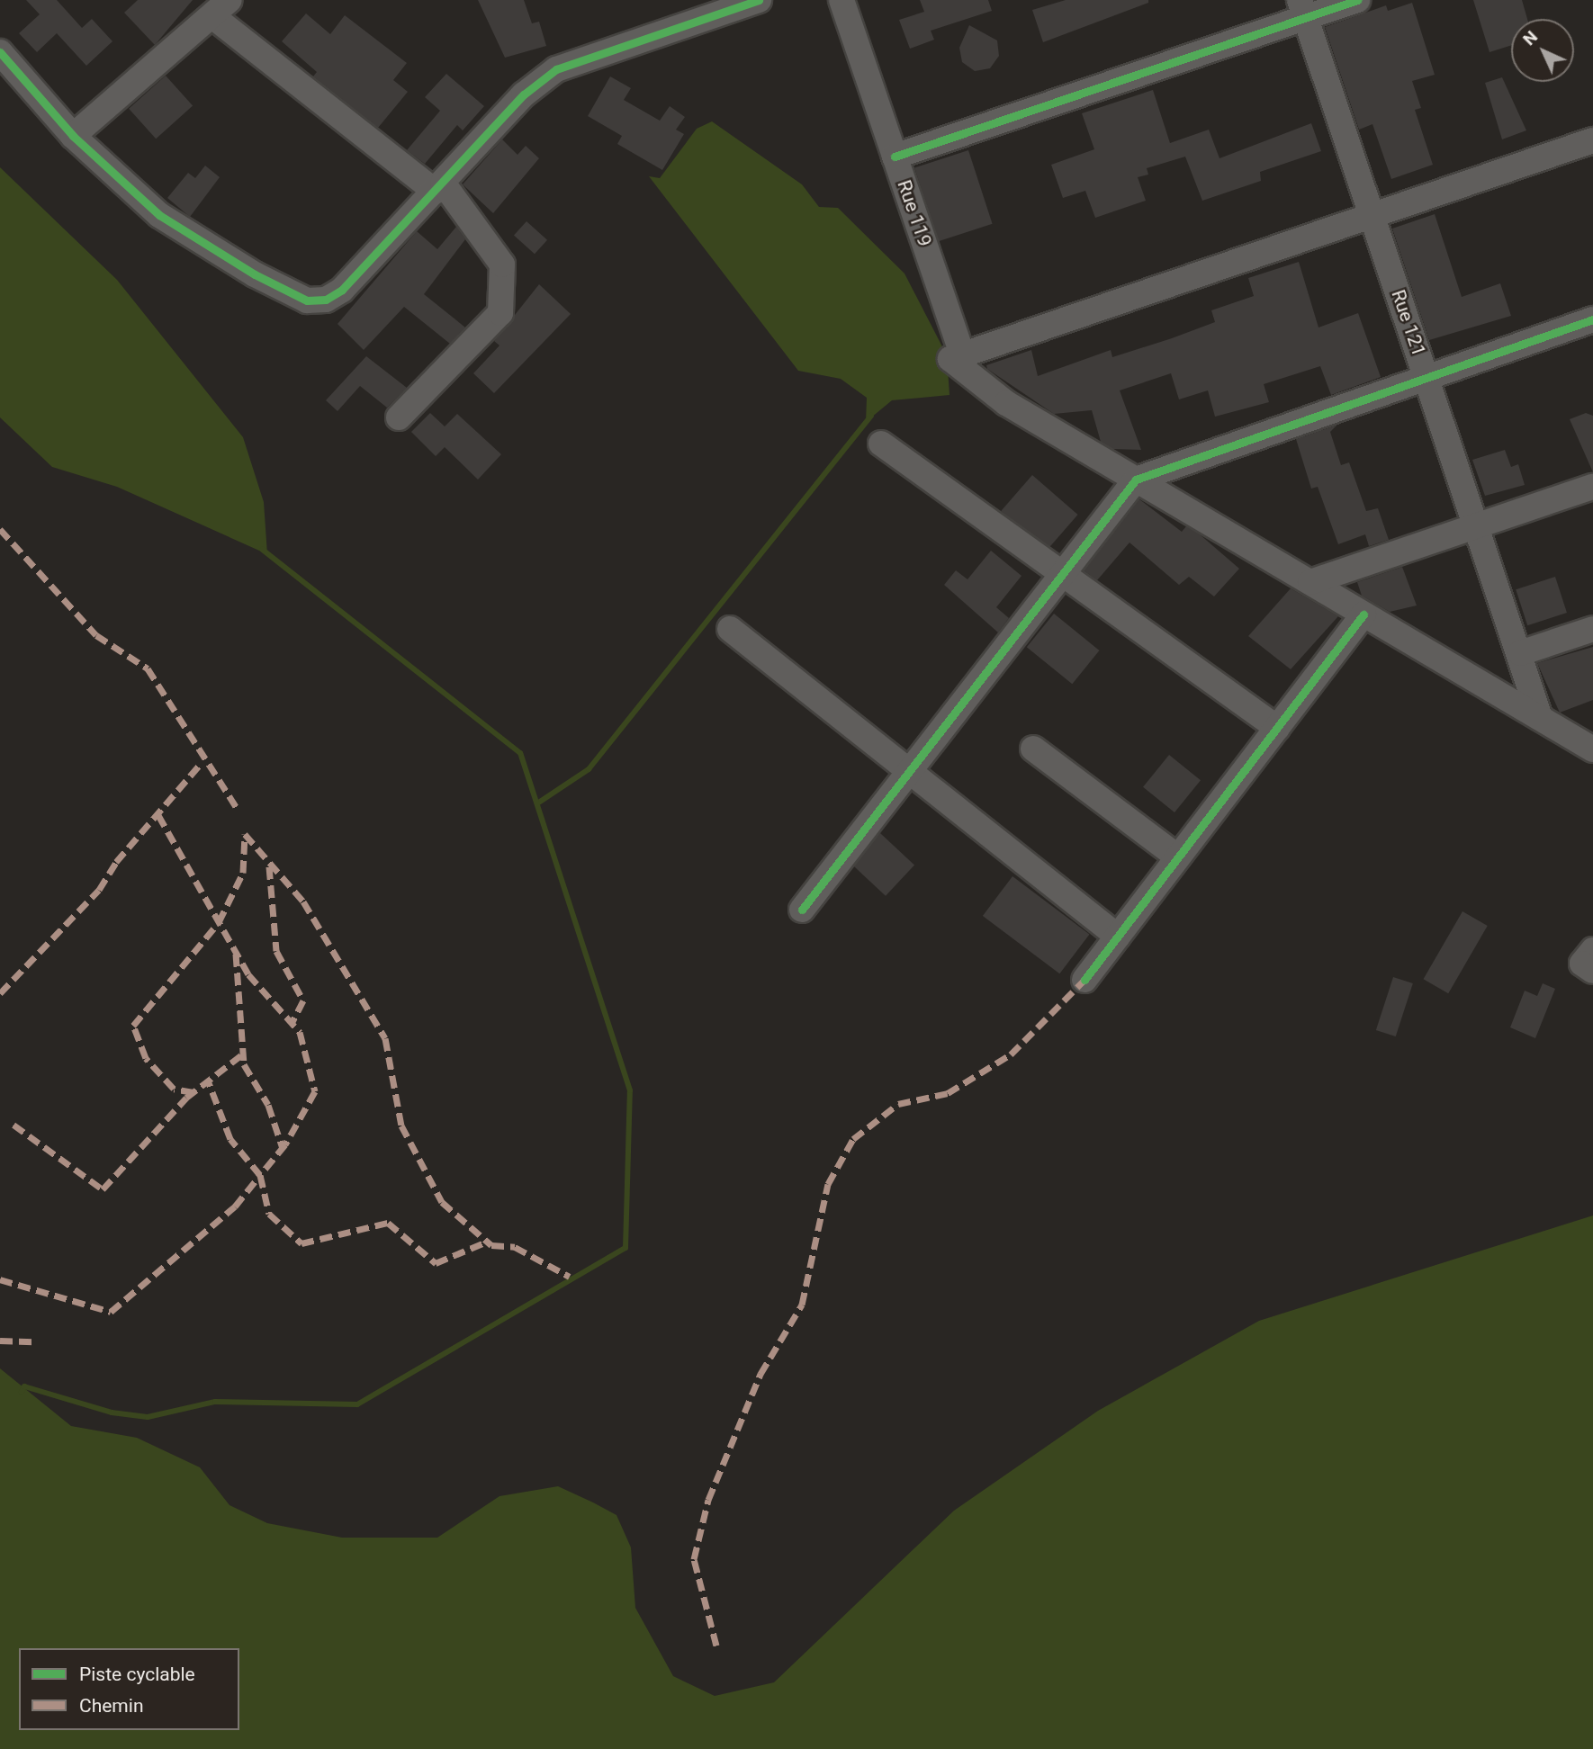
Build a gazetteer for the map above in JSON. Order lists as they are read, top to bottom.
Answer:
{
  "streets": {
    "street": ["Rue 119", "Rue 121"]
  },
  "legend": ["Piste cyclable", "Chemin"],
  "north": "top left"
}
